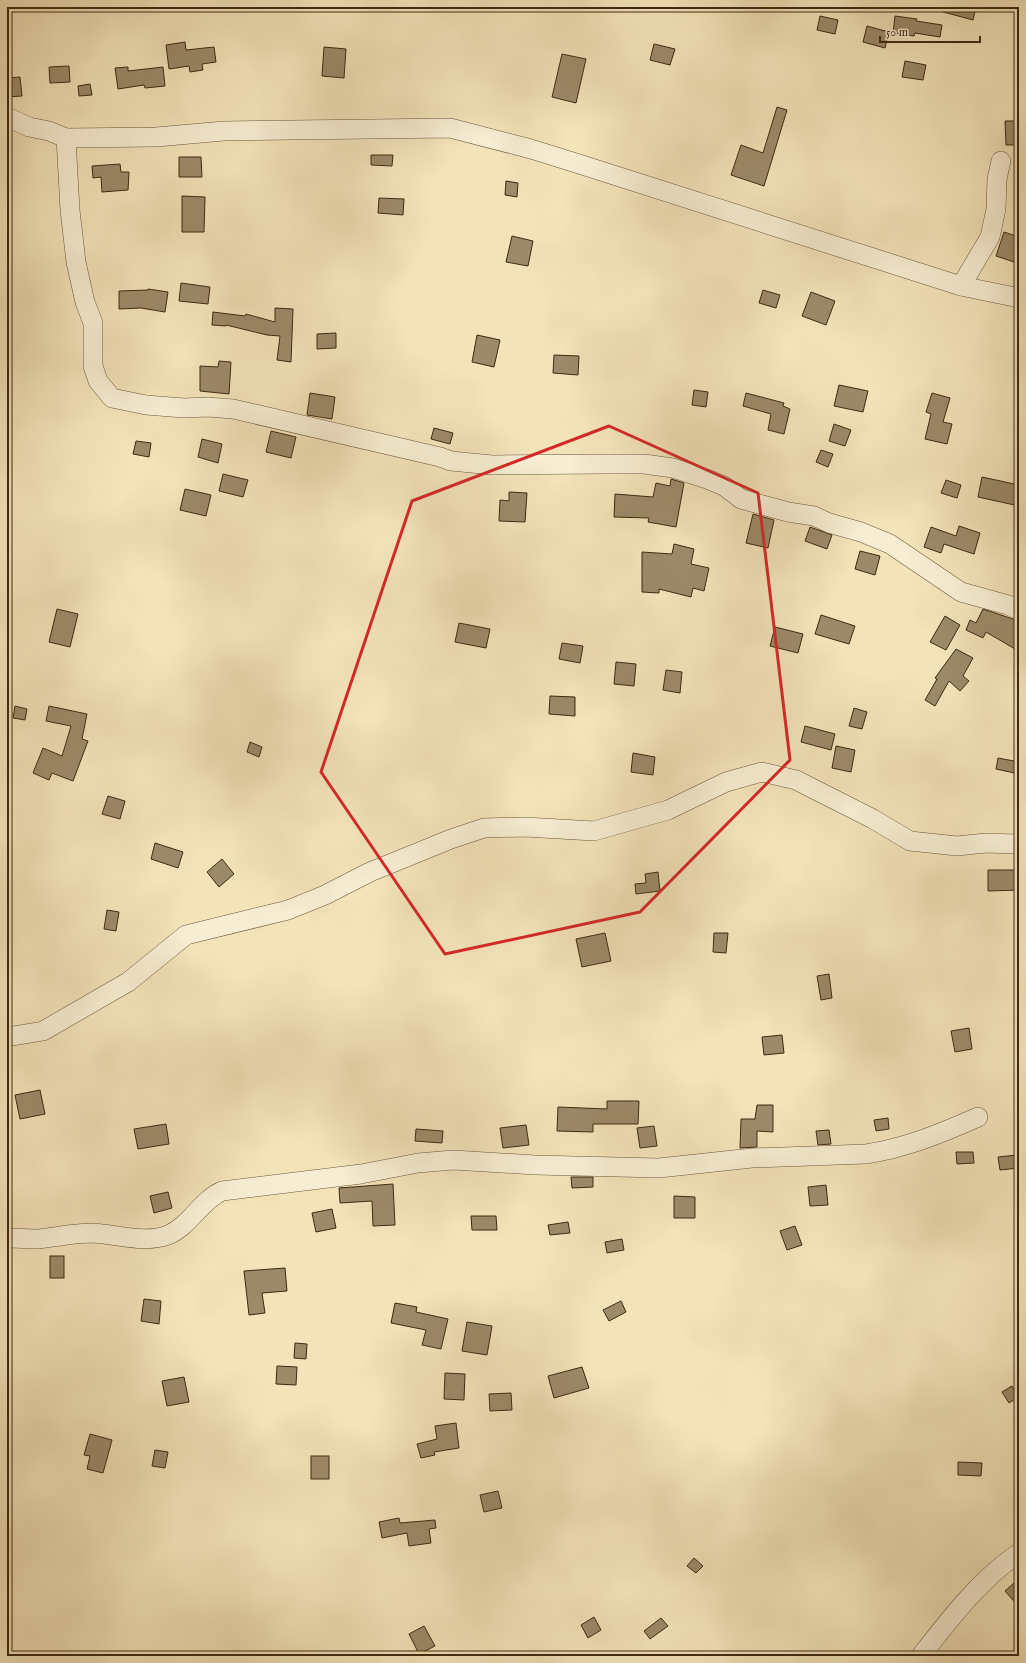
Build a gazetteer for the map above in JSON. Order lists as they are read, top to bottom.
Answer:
{
  "scale_bar": "50 m"
}
